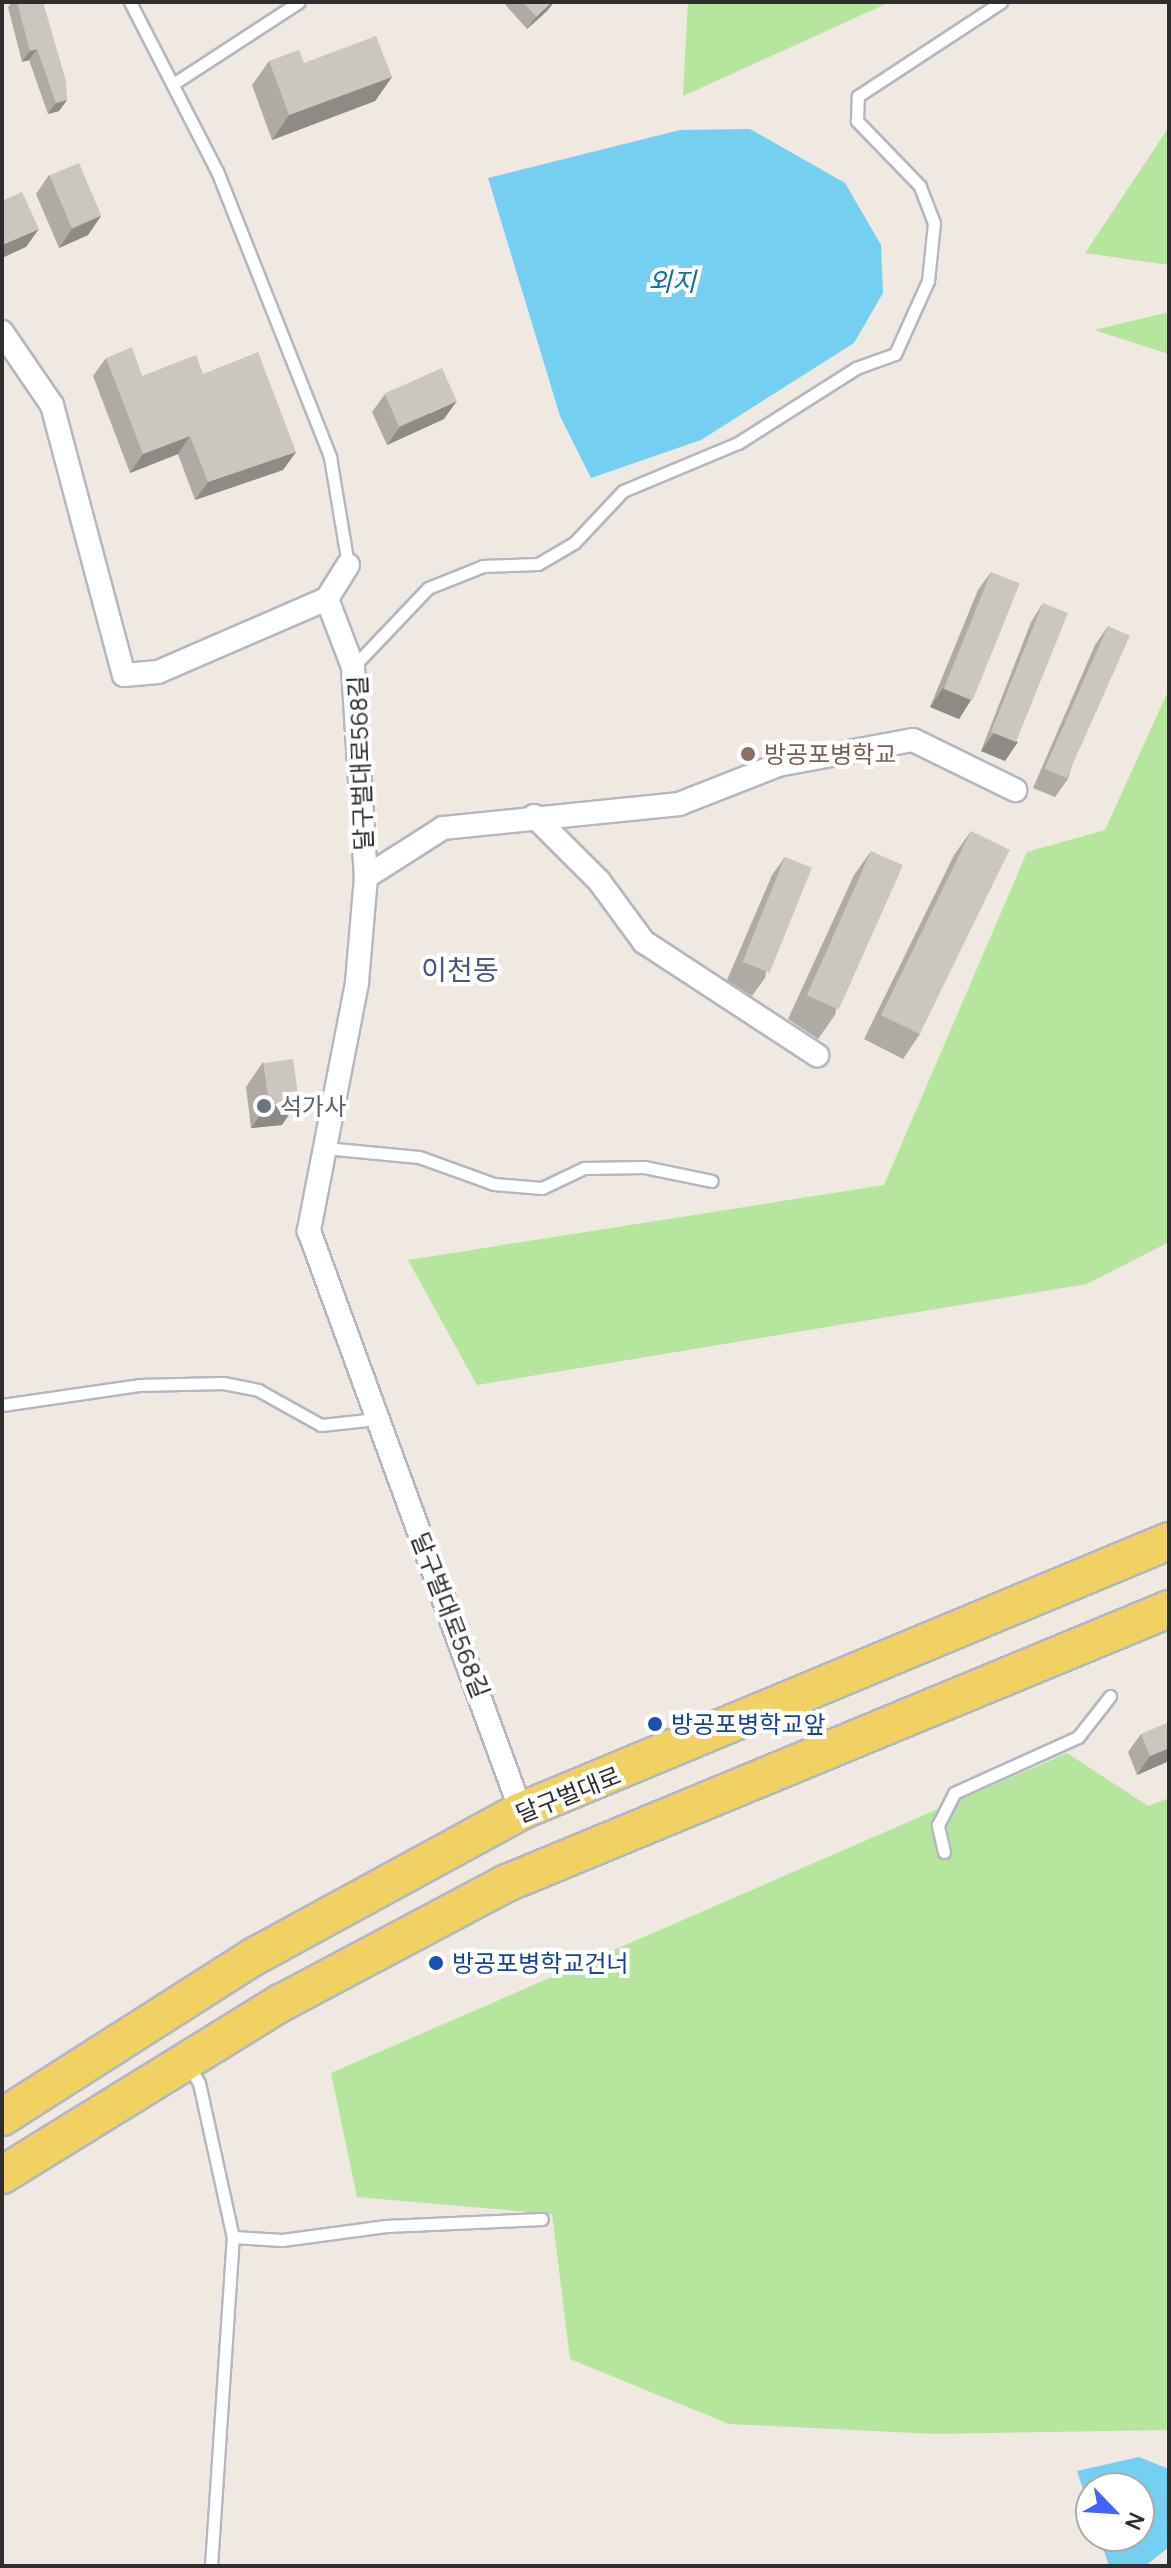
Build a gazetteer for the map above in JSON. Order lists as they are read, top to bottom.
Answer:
{
  "streets": {
    "main road": ["달구벌대로"],
    "street": ["달구벌대로568길"]
  },
  "crossings": [
    ["달구벌대로568길", "달구벌대로"]
  ],
  "districts": ["이천동"],
  "water": ["외지"],
  "places": [
    "방공포병학교",
    "석가사",
    "방공포병학교앞",
    "방공포병학교건너"
  ],
  "north": "bottom right"
}
